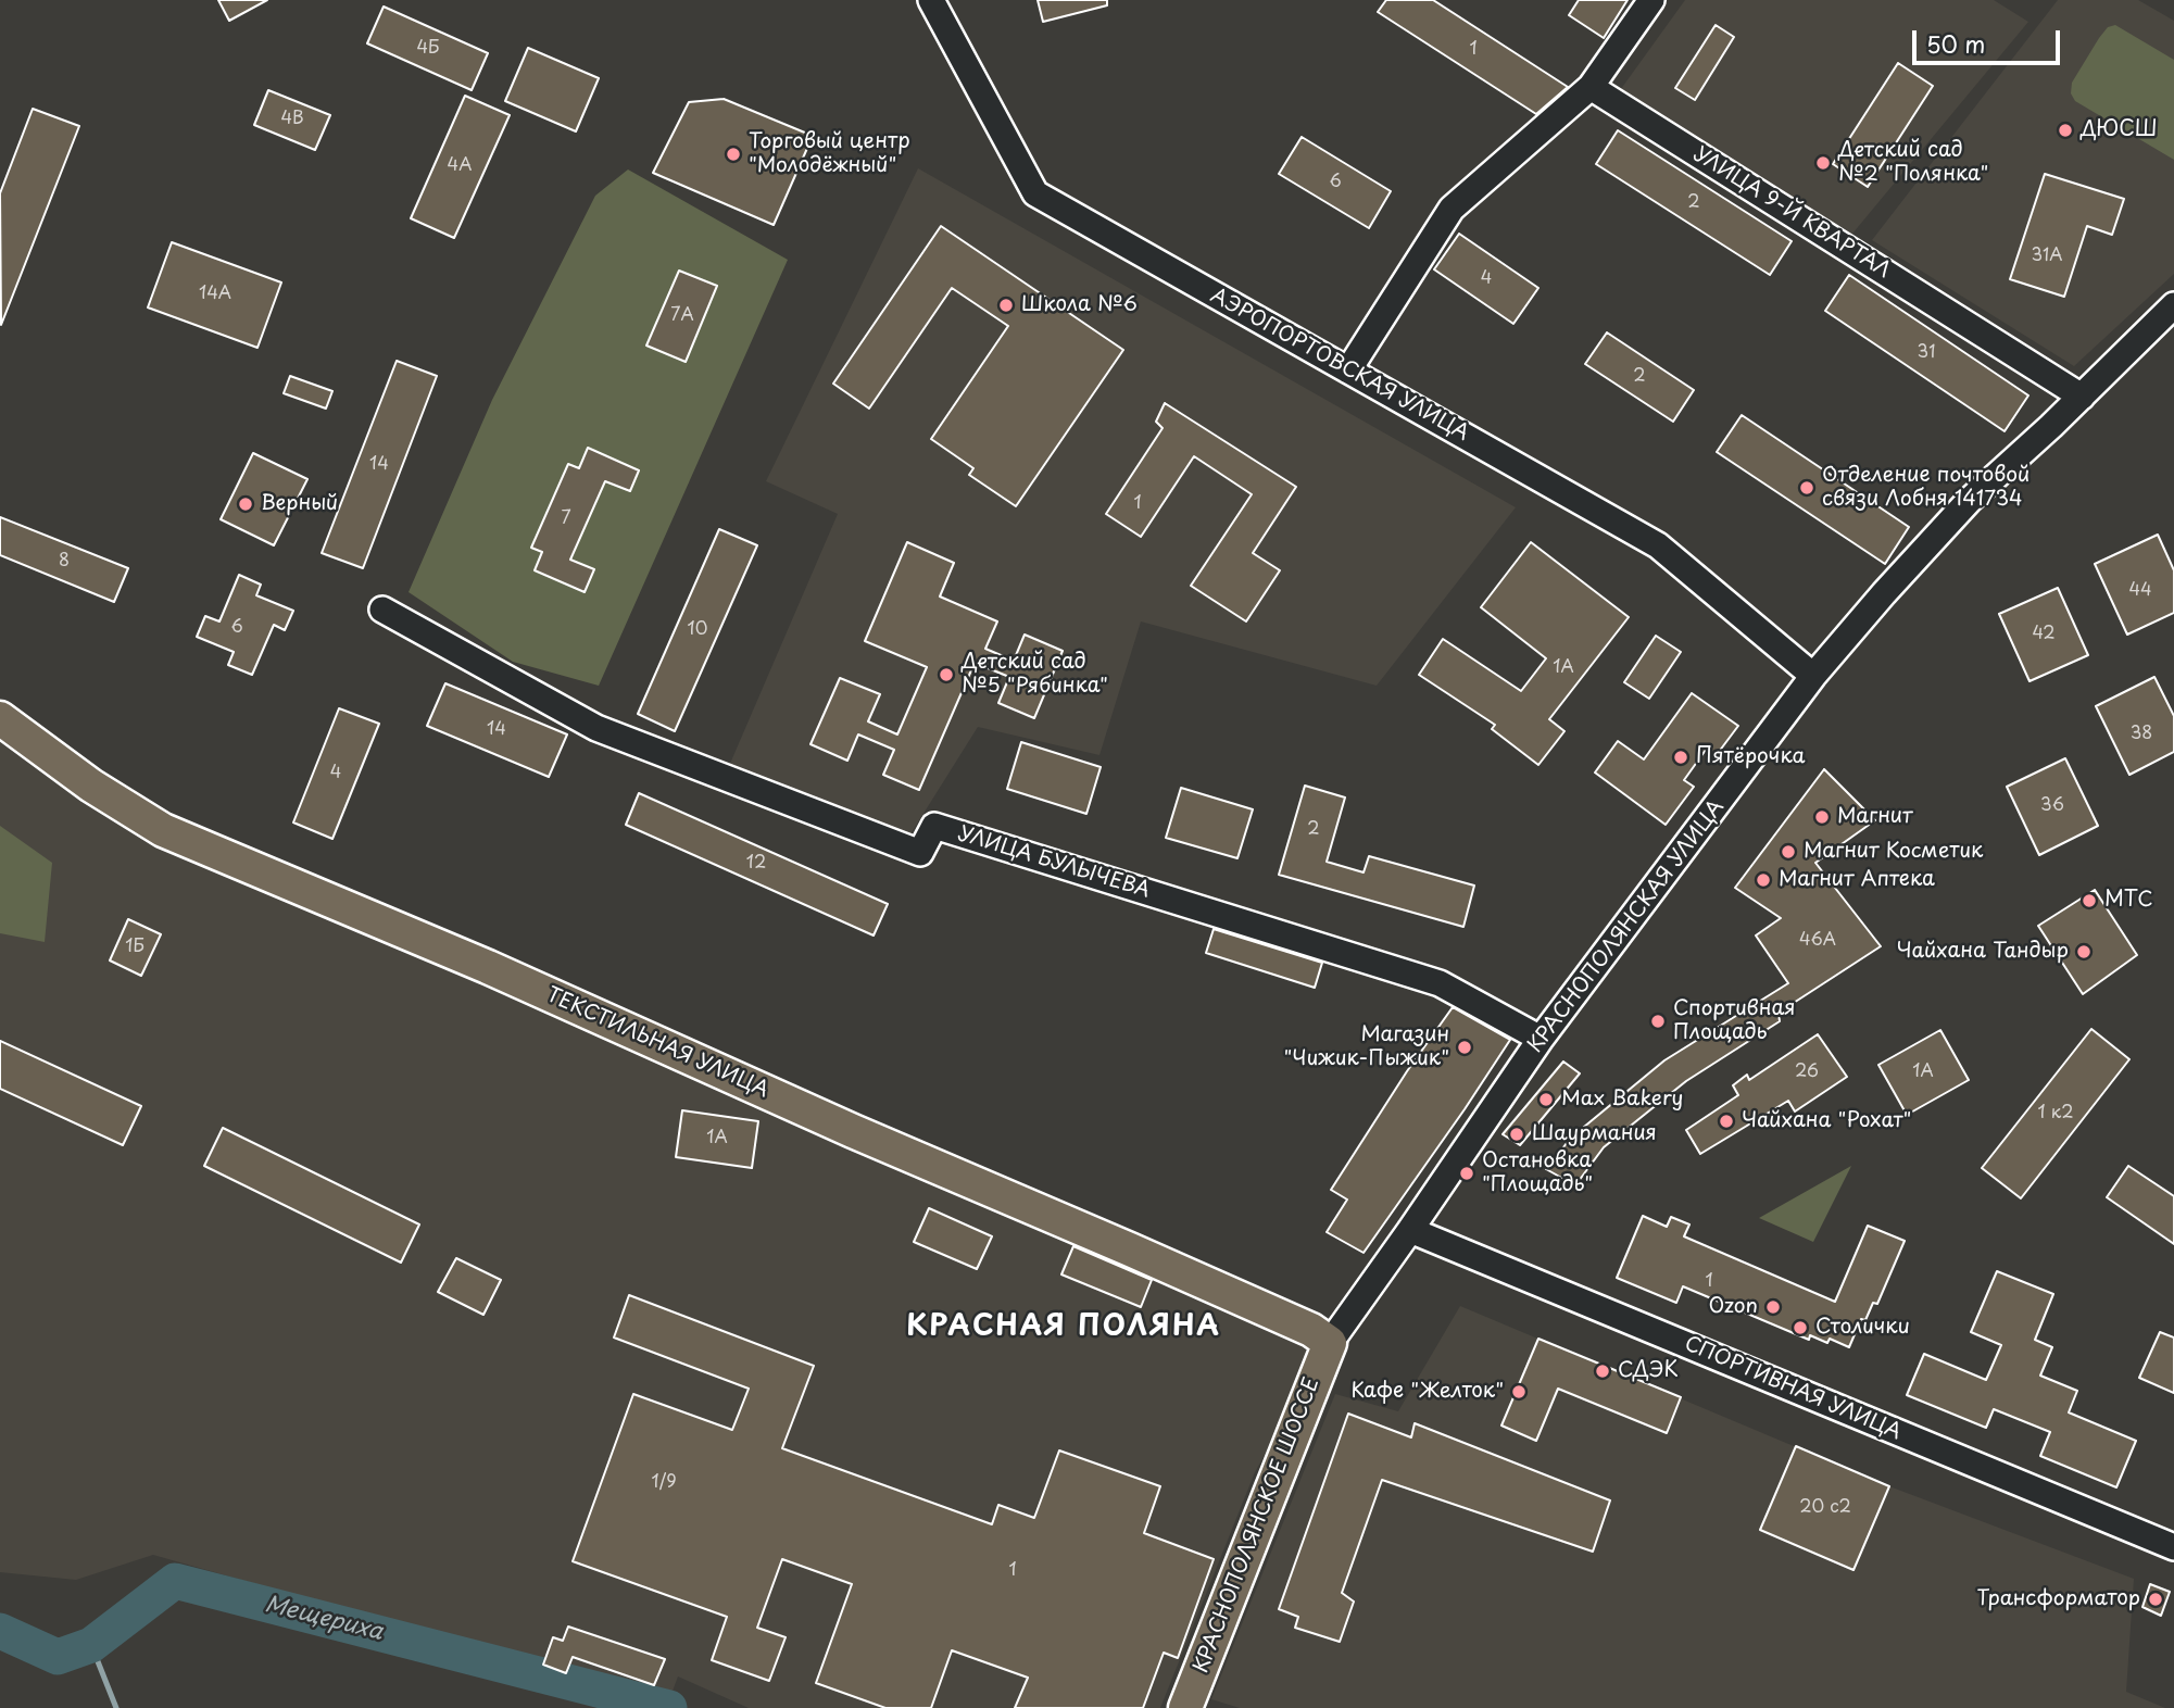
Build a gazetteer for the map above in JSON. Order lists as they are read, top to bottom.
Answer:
{
  "streets": {
    "main road": ["ТЕКСТИЛЬНАЯ УЛИЦА", "КРАСНОПОЛЯНСКОЕ ШОССЕ"],
    "street": [
      "УЛИЦА 9-Й КВАРТАЛ",
      "АЭРОПОРТОВСКАЯ УЛИЦА",
      "УЛИЦА БУЛЫЧЕВА",
      "КРАСНОПОЛЯНСКАЯ УЛИЦА",
      "СПОРТИВНАЯ УЛИЦА"
    ]
  },
  "crossings": [
    ["УЛИЦА 9-Й КВАРТАЛ", "КРАСНОПОЛЯНСКАЯ УЛИЦА"],
    ["АЭРОПОРТОВСКАЯ УЛИЦА", "КРАСНОПОЛЯНСКАЯ УЛИЦА"],
    ["УЛИЦА БУЛЫЧЕВА", "КРАСНОПОЛЯНСКАЯ УЛИЦА"],
    ["КРАСНОПОЛЯНСКАЯ УЛИЦА", "ТЕКСТИЛЬНАЯ УЛИЦА"],
    ["КРАСНОПОЛЯНСКАЯ УЛИЦА", "СПОРТИВНАЯ УЛИЦА"],
    ["КРАСНОПОЛЯНСКАЯ УЛИЦА", "КРАСНОПОЛЯНСКОЕ ШОССЕ"],
    ["ТЕКСТИЛЬНАЯ УЛИЦА", "КРАСНОПОЛЯНСКОЕ ШОССЕ"]
  ],
  "districts": ["КРАСНАЯ ПОЛЯНА"],
  "water": ["Мещериха"],
  "places": [
    "ДЮСШ",
    "Торговый центр \"Молодёжный\"",
    "Детский сад №2 \"Полянка\"",
    "Школа №6",
    "Отделение почтовой связи Лобня 141734",
    "Верный",
    "Детский сад №5 \"Рябинка\"",
    "Пятёрочка",
    "Магнит",
    "Магнит Косметик",
    "Магнит Аптека",
    "МТС",
    "Чайхана Тандыр",
    "Спортивная Площадь",
    "Магазин \"Чижик-Пыжик\"",
    "Max Bakery",
    "Чайхана \"Рохат\"",
    "Шаурмания",
    "Остановка \"Площадь\"",
    "Ozon",
    "Столички",
    "СДЭК",
    "Кафе \"Желток\"",
    "Трансформатор"
  ],
  "house_numbers": [
    "4Б",
    "1",
    "4В",
    "4А",
    "6",
    "2",
    "31А",
    "4",
    "14А",
    "7А",
    "31",
    "2",
    "14",
    "1",
    "7",
    "8",
    "44",
    "6",
    "10",
    "42",
    "1А",
    "14",
    "38",
    "4",
    "36",
    "2",
    "12",
    "46А",
    "1Б",
    "26",
    "1А",
    "1 к2",
    "1А",
    "1",
    "1/9",
    "20 с2",
    "1"
  ],
  "scale_bar": "50 m"
}
